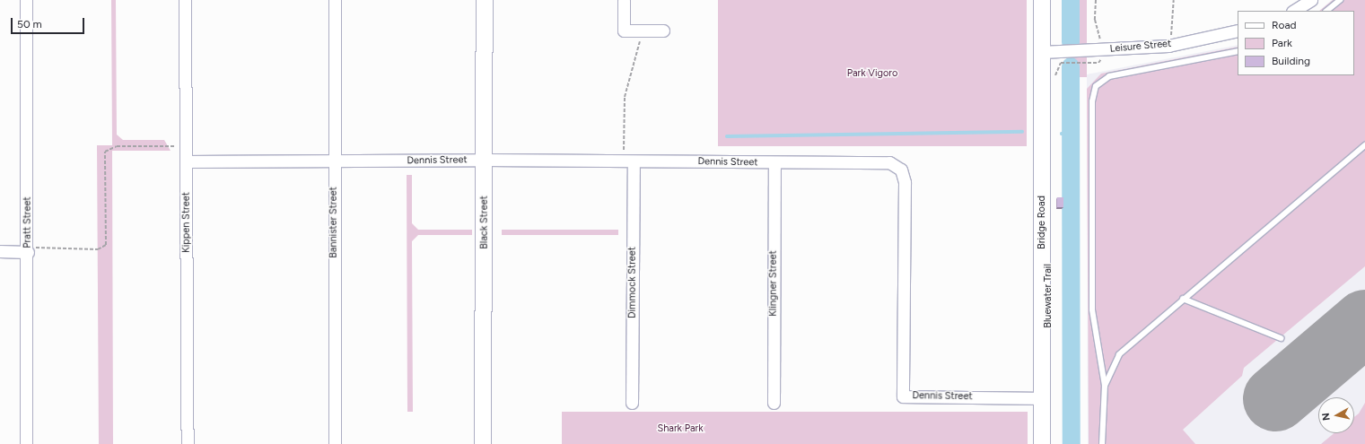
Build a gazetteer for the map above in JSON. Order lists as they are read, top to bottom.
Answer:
{
  "streets": {
    "street": [
      "Leisure Street",
      "Dennis Street",
      "Pratt Street",
      "Kippen Street",
      "Bannister Street",
      "Black Street",
      "Bridge Road",
      "Dimmock Street",
      "Klingner Street"
    ]
  },
  "crossings": [
    ["Leisure Street", "Bridge Road"],
    ["Dennis Street", "Kippen Street"],
    ["Dennis Street", "Bannister Street"],
    ["Dennis Street", "Black Street"],
    ["Dennis Street", "Bridge Road"],
    ["Dennis Street", "Dimmock Street"],
    ["Dennis Street", "Klingner Street"]
  ],
  "parks": ["Park Vigoro", "Shark Park"],
  "legend": ["Road", "Park", "Building"],
  "scale_bar": "50 m",
  "north": "left"
}
